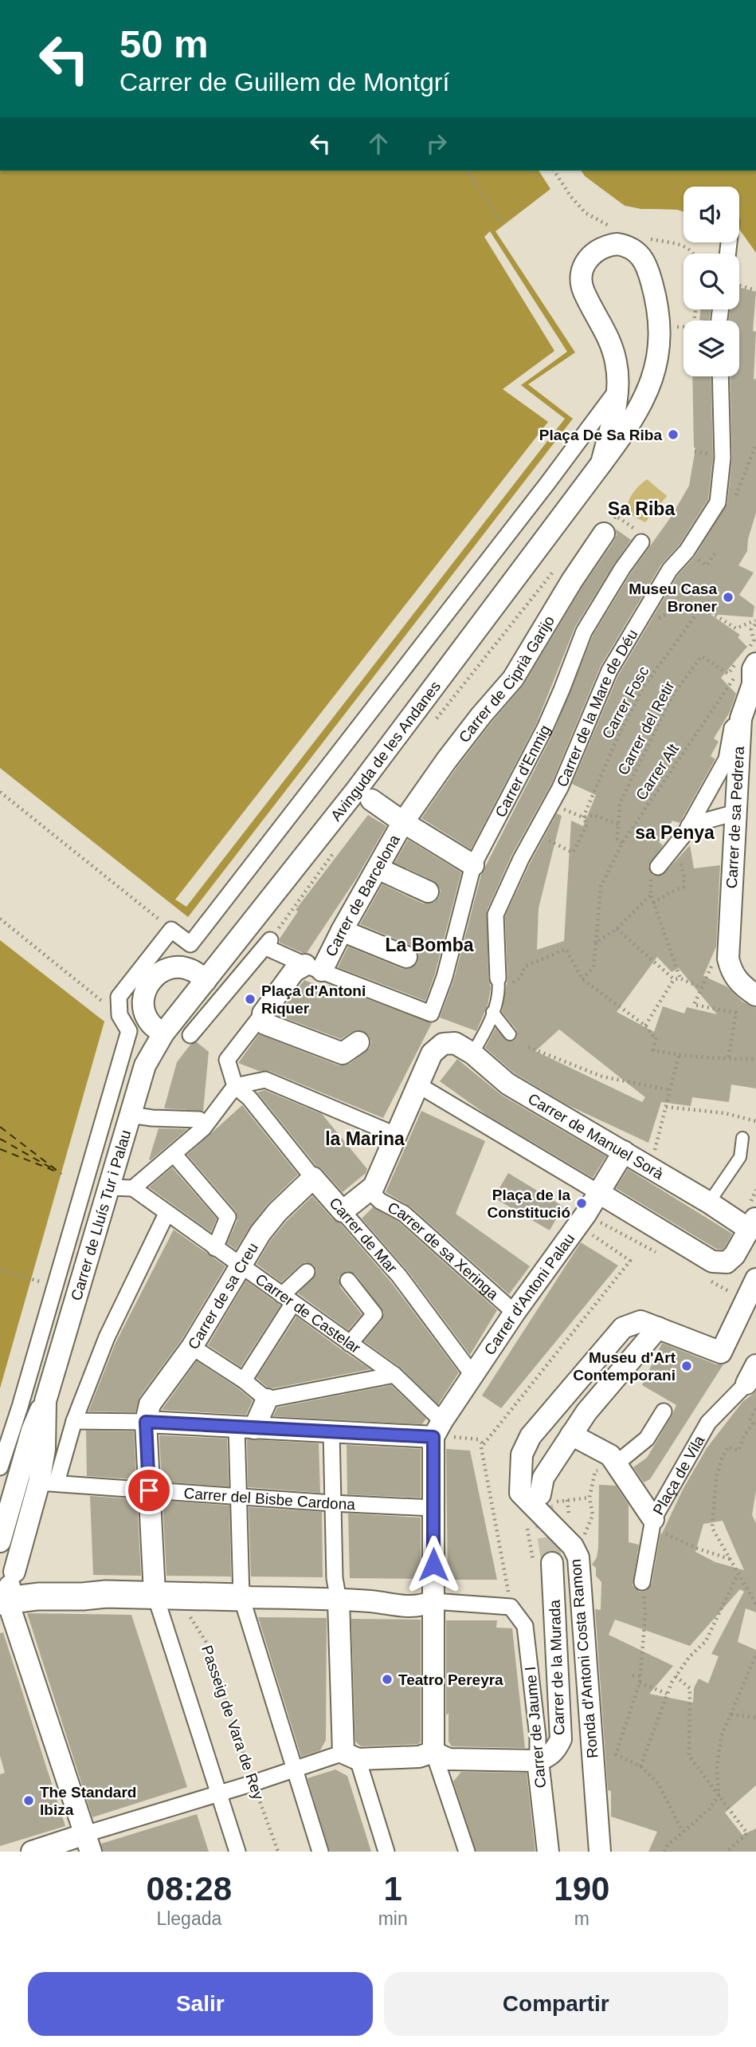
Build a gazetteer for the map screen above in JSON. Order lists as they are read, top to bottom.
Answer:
{
  "streets": {
    "street": [
      "Carrer de Ciprià Garijo",
      "Carrer de la Mare de Déu",
      "Avinguda de les Andanes",
      "Carrer d'Enmig",
      "Carrer de sa Pedrera",
      "Carrer de Barcelona",
      "Carrer de Manuel Sorà",
      "Carrer de Lluís Tur i Palau",
      "Carrer de Mar",
      "Carrer de sa Xeringa",
      "Carrer de sa Creu",
      "Carrer d'Antoni Palau",
      "Carrer de Castelar",
      "Plaça de Vila",
      "Carrer del Bisbe Cardona",
      "Ronda d'Antoni Costa Ramon",
      "Carrer de la Murada",
      "Carrer de Jaume I"
    ],
    "path": [
      "Carrer Fosc",
      "Carrer del Retir",
      "Carrer Alt",
      "Passeig de Vara de Rey"
    ]
  },
  "crossings": [
    ["Carrer de Ciprià Garijo", "Carrer de Barcelona"],
    ["Carrer Fosc", "Carrer de la Mare de Déu"],
    ["Carrer de la Mare de Déu", "Carrer de Manuel Sorà"],
    ["Carrer del Retir", "Carrer Alt"],
    ["Carrer del Retir", "Carrer de sa Pedrera"],
    ["Avinguda de les Andanes", "Carrer de Lluís Tur i Palau"],
    ["Carrer d'Enmig", "Carrer de Barcelona"],
    ["Carrer de Manuel Sorà", "Carrer d'Antoni Palau"],
    ["Carrer de Lluís Tur i Palau", "Carrer de Castelar"],
    ["Carrer de Lluís Tur i Palau", "Carrer del Bisbe Cardona"],
    ["Carrer de Mar", "Carrer de sa Creu"],
    ["Carrer de Mar", "Carrer d'Antoni Palau"],
    ["Carrer de sa Xeringa", "Carrer d'Antoni Palau"],
    ["Carrer de sa Creu", "Carrer de Castelar"],
    ["Carrer d'Antoni Palau", "Carrer de Castelar"],
    ["Carrer de la Murada", "Carrer de Jaume I"]
  ],
  "districts": [
    "Sa Riba",
    "sa Penya",
    "La Bomba",
    "la Marina"
  ],
  "places": [
    "Plaça De Sa Riba",
    "Museu Casa Broner",
    "Plaça d'Antoni Riquer",
    "Plaça de la Constitució",
    "Museu d'Art Contemporani",
    "Teatro Pereyra",
    "The Standard Ibiza"
  ],
  "page": {
    "turn": ["50 m", "Carrer de Guillem de Montgrí"],
    "eta": [
      "08:28",
      "Llegada",
      "1",
      "min",
      "190",
      "m"
    ],
    "buttons": ["Salir", "Compartir"]
  }
}
